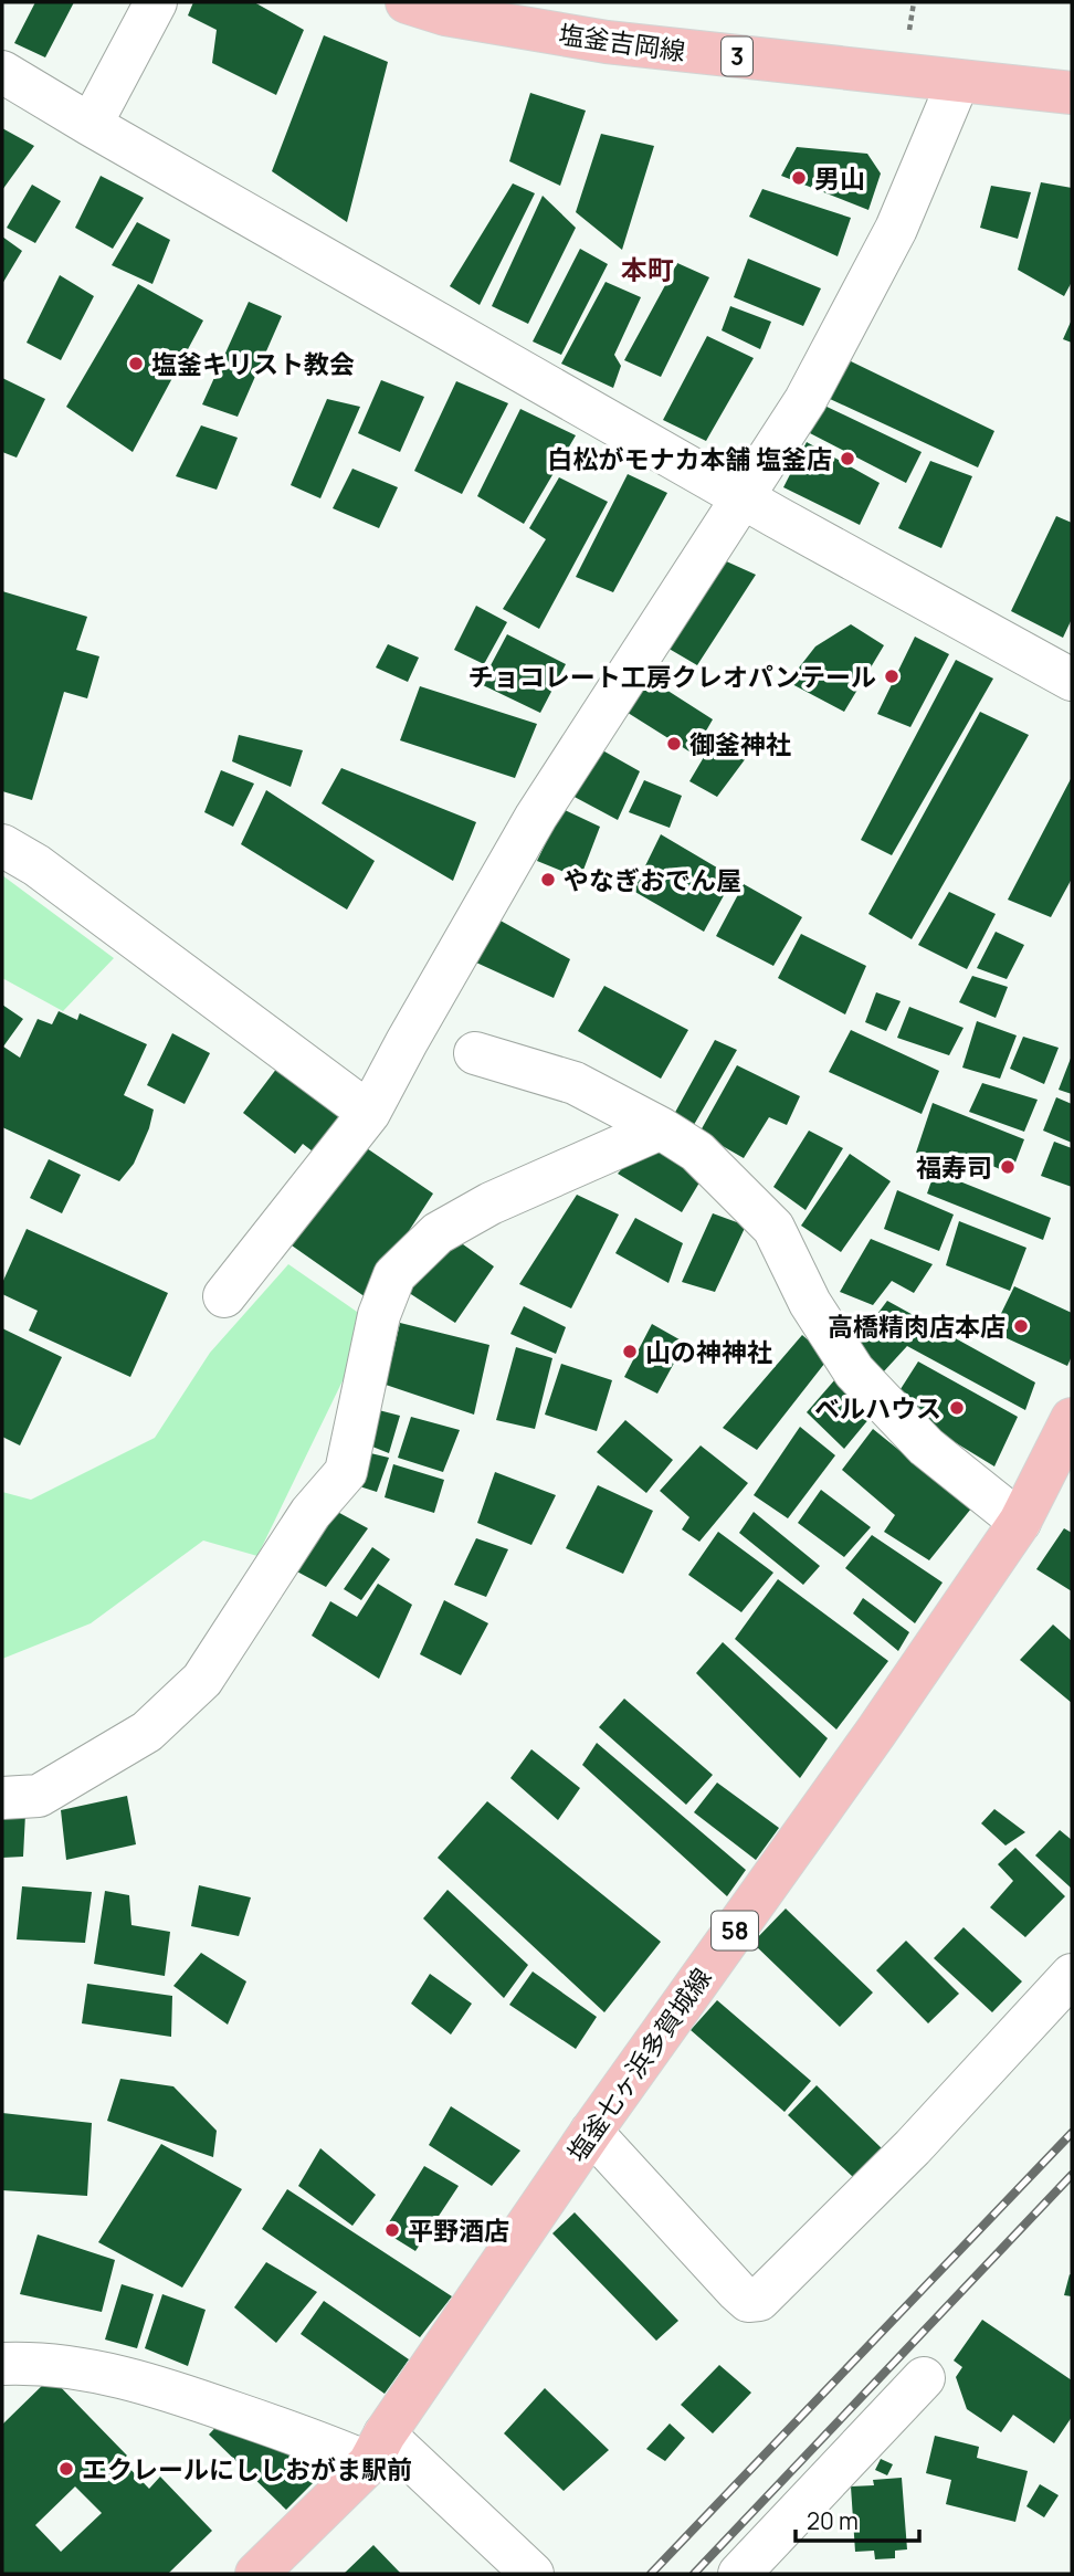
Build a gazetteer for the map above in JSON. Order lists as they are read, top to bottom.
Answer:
{
  "streets": {
    "main road": [
      "塩釜吉岡線",
      "3",
      "58",
      "塩釜七ヶ浜多賀城線"
    ]
  },
  "districts": ["本町"],
  "places": [
    "男山",
    "塩釜キリスト教会",
    "白松がモナカ本舗 塩釜店",
    "チョコレート工房クレオパンテール",
    "御釜神社",
    "やなぎおでん屋",
    "福寿司",
    "高橋精肉店本店",
    "山の神神社",
    "ベルハウス",
    "平野酒店",
    "エクレールにししおがま駅前"
  ],
  "scale_bar": "20 m"
}
